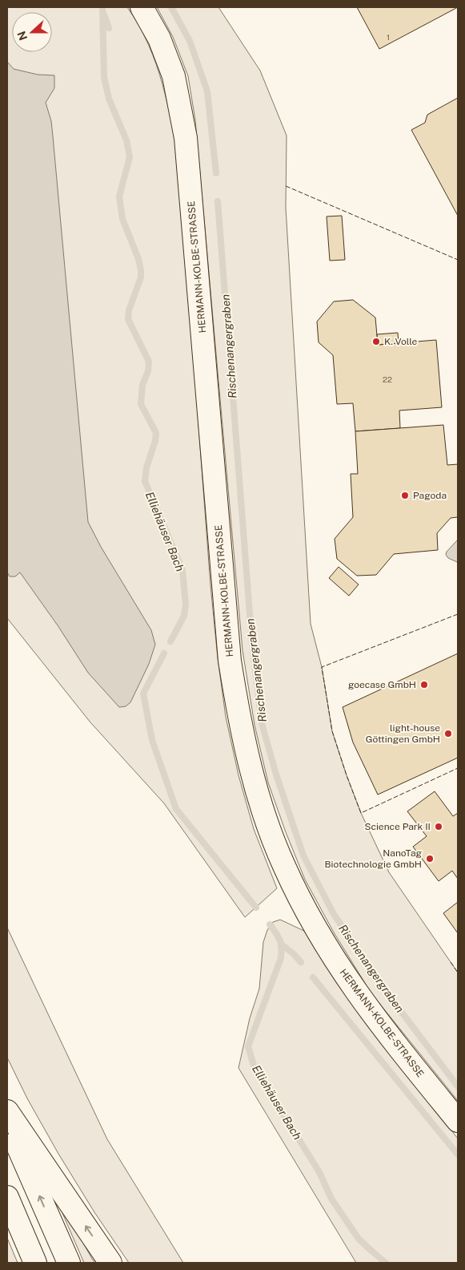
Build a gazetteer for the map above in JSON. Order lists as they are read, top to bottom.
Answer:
{
  "streets": {
    "main road": ["HERMANN-KOLBE-STRASSE"]
  },
  "water": ["Rischenangergraben", "Elliehäuser Bach"],
  "places": [
    "K. Volle",
    "Pagoda",
    "goecase GmbH",
    "light-house Göttingen GmbH",
    "Science Park II",
    "NanoTag Biotechnologie GmbH"
  ],
  "house_numbers": ["1", "22"],
  "north": "left"
}
